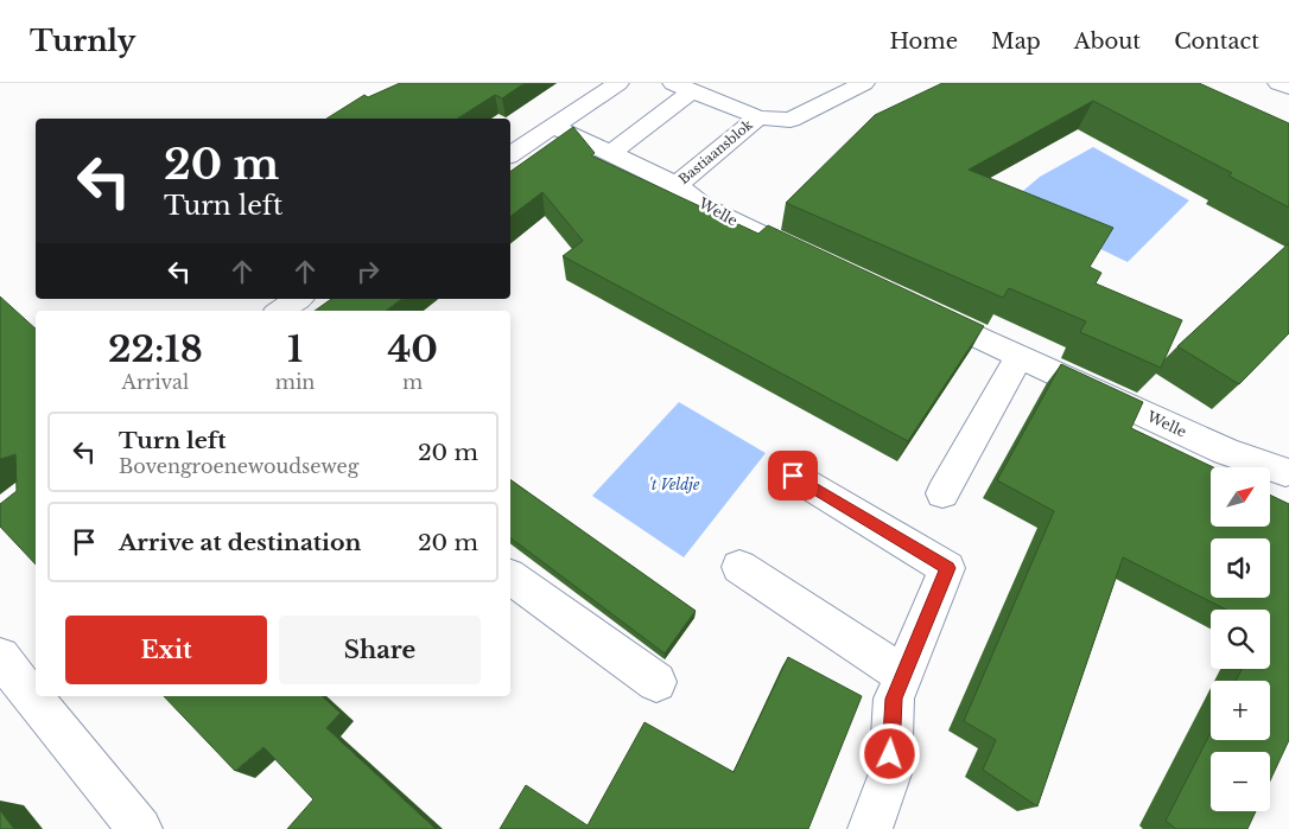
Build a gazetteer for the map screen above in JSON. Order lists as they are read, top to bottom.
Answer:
{
  "streets": {
    "street": ["Bastiaansblok", "Welle"]
  },
  "crossings": [
    ["Bastiaansblok", "Welle"]
  ],
  "parks": ["'t Veldje"],
  "north": "top right",
  "page": {
    "header": "Turnly",
    "nav": [
      "Home",
      "Map",
      "About",
      "Contact"
    ],
    "turn": ["20 m", "Turn left"],
    "eta": [
      "22:18",
      "Arrival",
      "1",
      "min",
      "40",
      "m"
    ],
    "list": [
      {
        "name": "Turn left",
        "note": "Bovengroenewoudseweg",
        "value": "20 m"
      },
      {
        "name": "Arrive at destination",
        "value": "20 m"
      }
    ],
    "map_buttons": ["+", "−"],
    "buttons": ["Exit", "Share"]
  }
}
